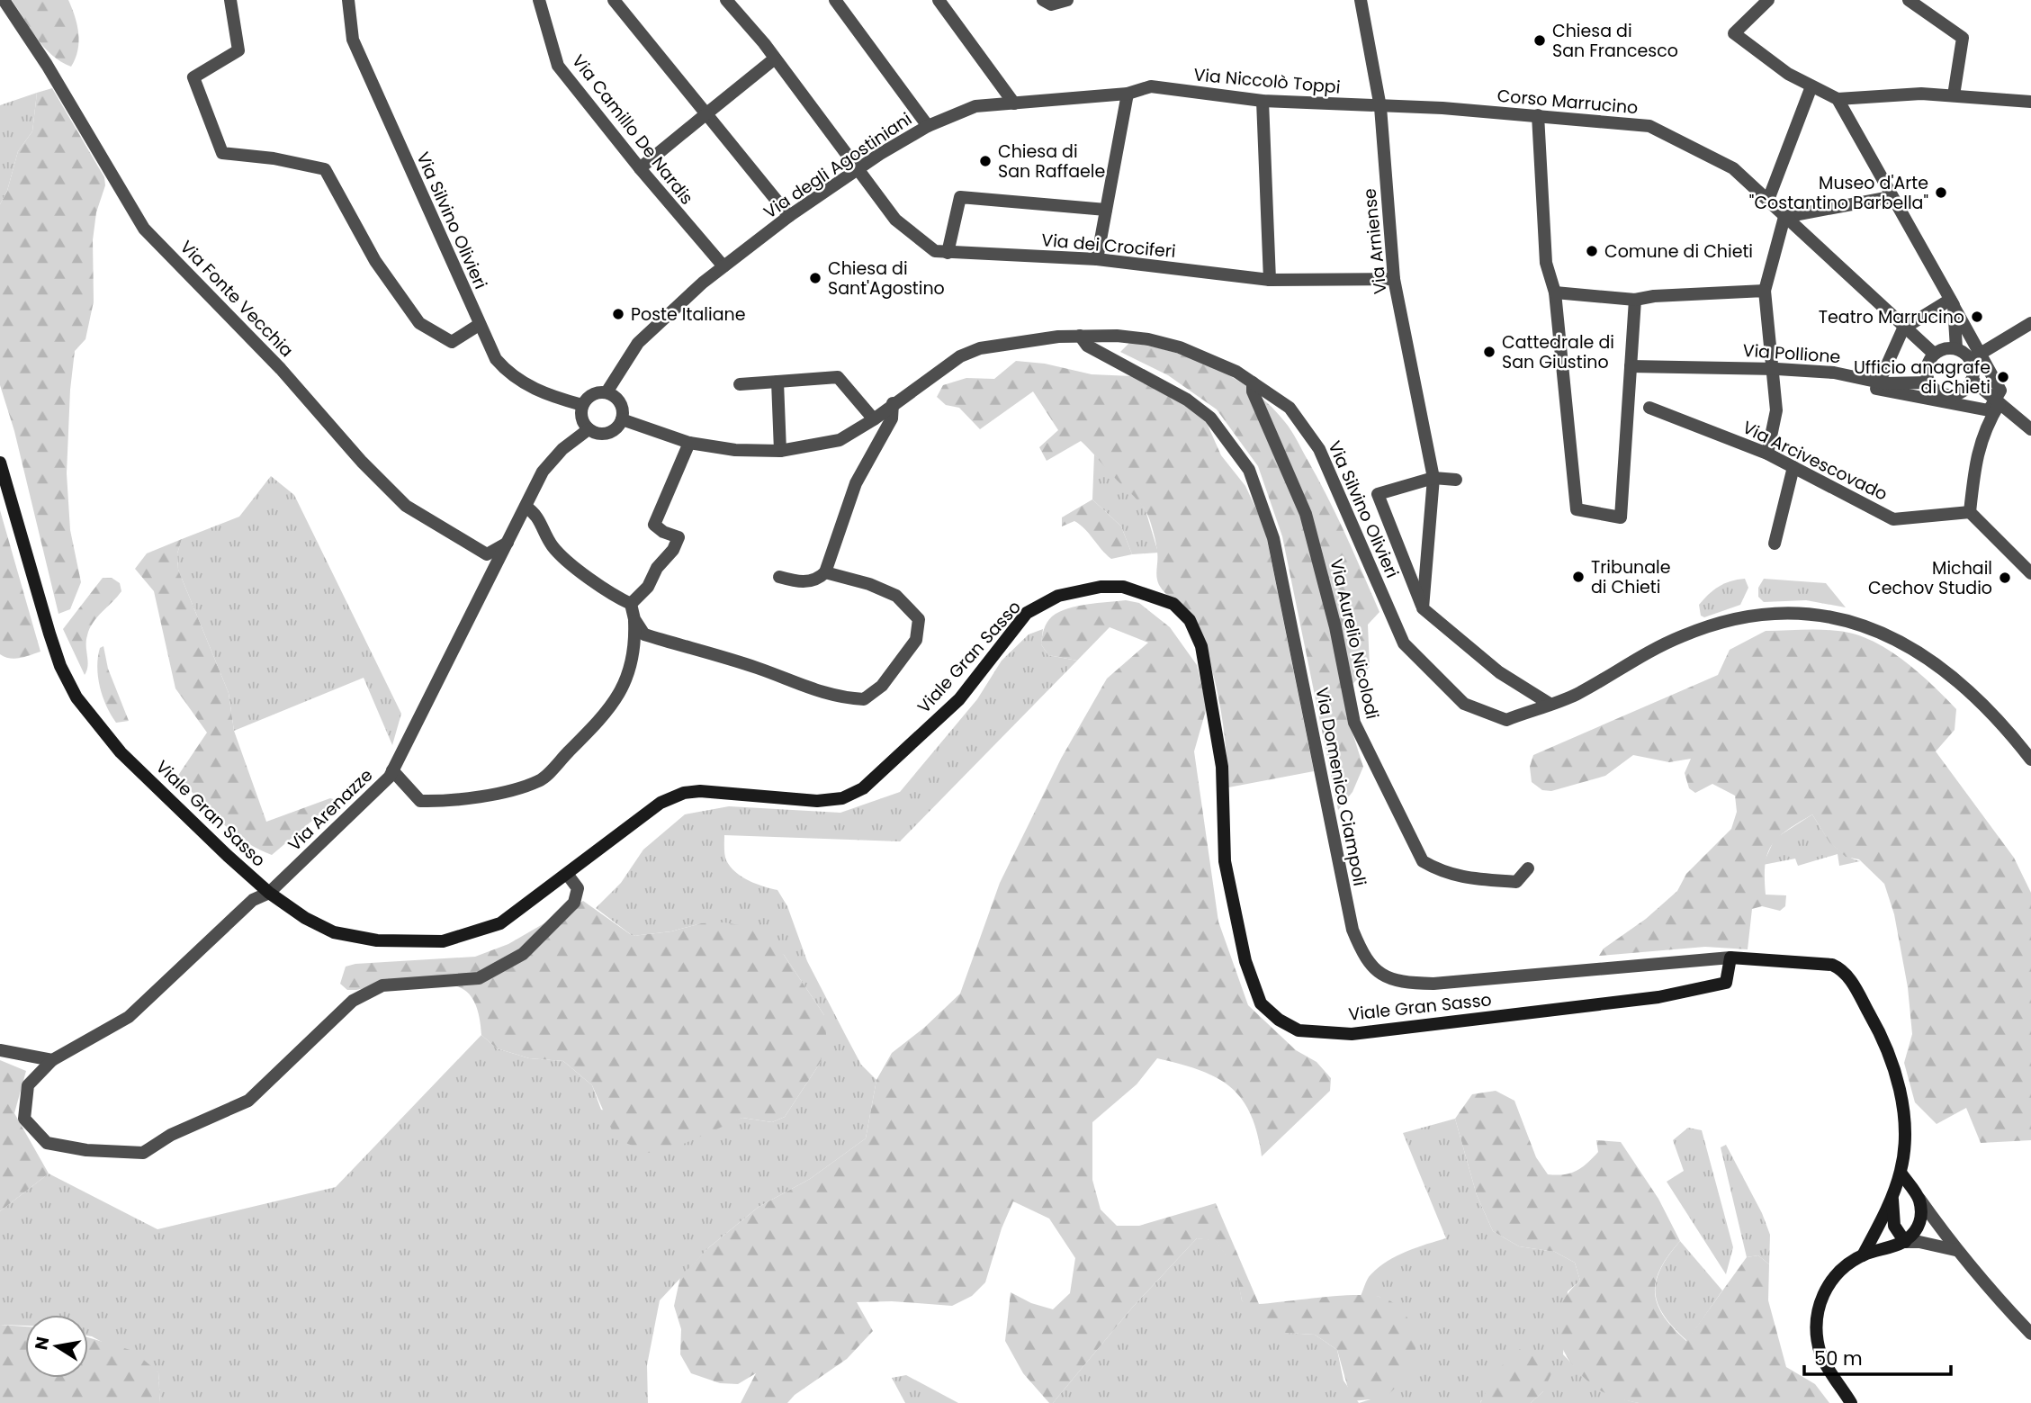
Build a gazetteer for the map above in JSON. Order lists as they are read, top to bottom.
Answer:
{
  "streets": {
    "main road": ["Viale Gran Sasso"],
    "street": [
      "Via Niccolò Toppi",
      "Corso Marrucino",
      "Via Camillo De Nardis",
      "Via degli Agostiniani",
      "Via Silvino Olivieri",
      "Via Arniense",
      "Via dei Crociferi",
      "Via Fonte Vecchia",
      "Via Pollione",
      "Via Arcivescovado",
      "Via Aurelio Nicolodi",
      "Via Domenico Ciampoli",
      "Via Arenazze"
    ]
  },
  "crossings": [
    ["Via Niccolò Toppi", "Corso Marrucino"],
    ["Via Niccolò Toppi", "Via degli Agostiniani"],
    ["Via Niccolò Toppi", "Via Arniense"],
    ["Corso Marrucino", "Via Arniense"],
    ["Corso Marrucino", "Via Pollione"],
    ["Via Camillo De Nardis", "Via degli Agostiniani"],
    ["Via degli Agostiniani", "Via Silvino Olivieri"],
    ["Via degli Agostiniani", "Via dei Crociferi"],
    ["Via degli Agostiniani", "Via Arenazze"],
    ["Via Silvino Olivieri", "Via Aurelio Nicolodi"],
    ["Via Silvino Olivieri", "Via Domenico Ciampoli"],
    ["Via Silvino Olivieri", "Via Arenazze"],
    ["Via Arniense", "Via dei Crociferi"],
    ["Via Fonte Vecchia", "Via Arenazze"],
    ["Viale Gran Sasso", "Via Domenico Ciampoli"],
    ["Viale Gran Sasso", "Via Arenazze"]
  ],
  "places": [
    "Chiesa di San Francesco",
    "Chiesa di San Raffaele",
    "Museo d'Arte \"Costantino Barbella\"",
    "Comune di Chieti",
    "Chiesa di Sant'Agostino",
    "Poste Italiane",
    "Teatro Marrucino",
    "Cattedrale di San Giustino",
    "Ufficio anagrafe di Chieti",
    "Tribunale di Chieti",
    "Michail Cechov Studio"
  ],
  "scale_bar": "50 m",
  "north": "left"
}
